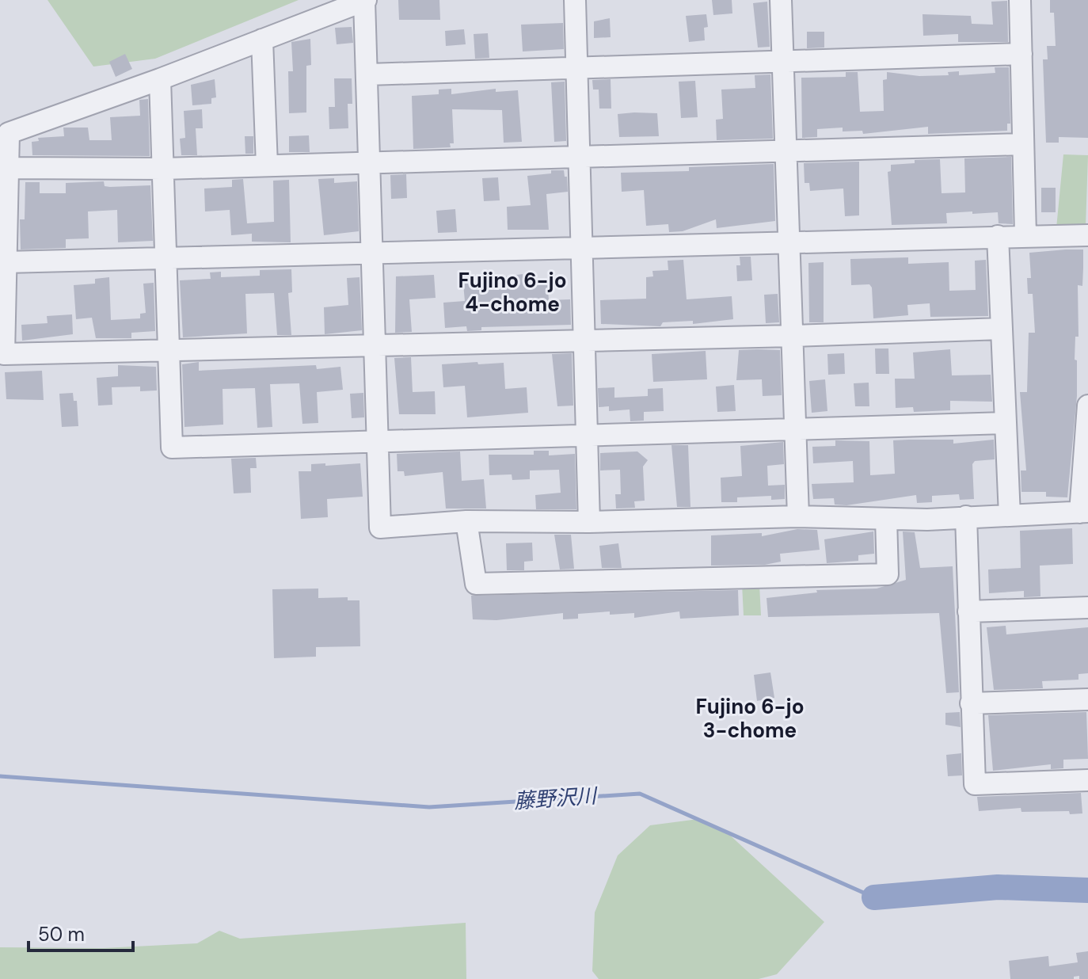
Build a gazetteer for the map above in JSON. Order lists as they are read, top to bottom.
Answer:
{
  "districts": ["Fujino 6-jo 4-chome", "Fujino 6-jo 3-chome"],
  "water": ["藤野沢川"],
  "scale_bar": "50 m"
}
